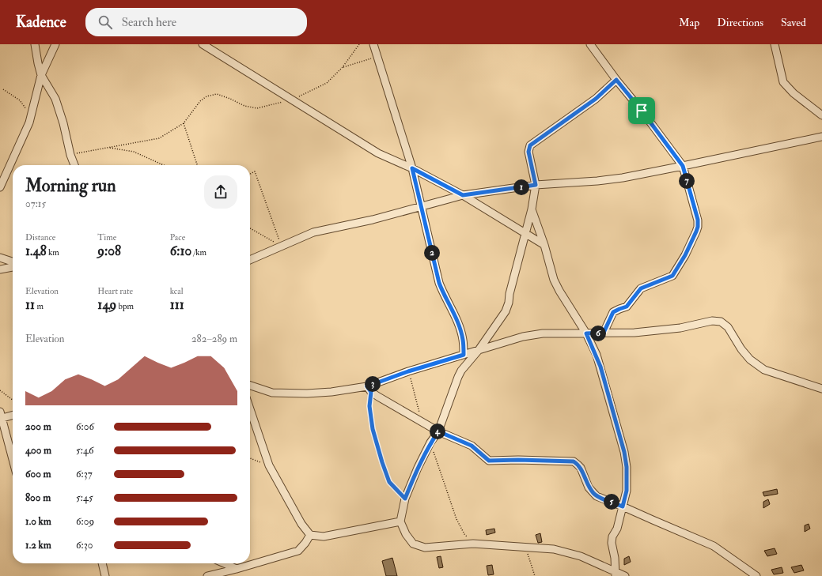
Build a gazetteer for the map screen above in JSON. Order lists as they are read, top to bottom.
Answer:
{
  "page": {
    "header": "Kadence",
    "search": "Search here",
    "nav": ["Map", "Directions", "Saved"],
    "heading": ["Morning run", "07:15"],
    "pins": [
      "7",
      "1",
      "2",
      "6",
      "3",
      "4",
      "5"
    ],
    "stats": [
      ["Distance", "1.48 km"],
      ["Time", "9:08"],
      ["Pace", "6:10 /km"],
      ["Elevation", "11 m"],
      ["Heart rate", "149 bpm"],
      ["kcal", "111"]
    ],
    "chart": ["Elevation", "282–289 m"],
    "list": [
      {
        "name": "200 m",
        "note": "6:06"
      },
      {
        "name": "400 m",
        "note": "5:46"
      },
      {
        "name": "600 m",
        "note": "6:37"
      },
      {
        "name": "800 m",
        "note": "5:45"
      },
      {
        "name": "1.0 km",
        "note": "6:09"
      },
      {
        "name": "1.2 km",
        "note": "6:30"
      }
    ]
  }
}
